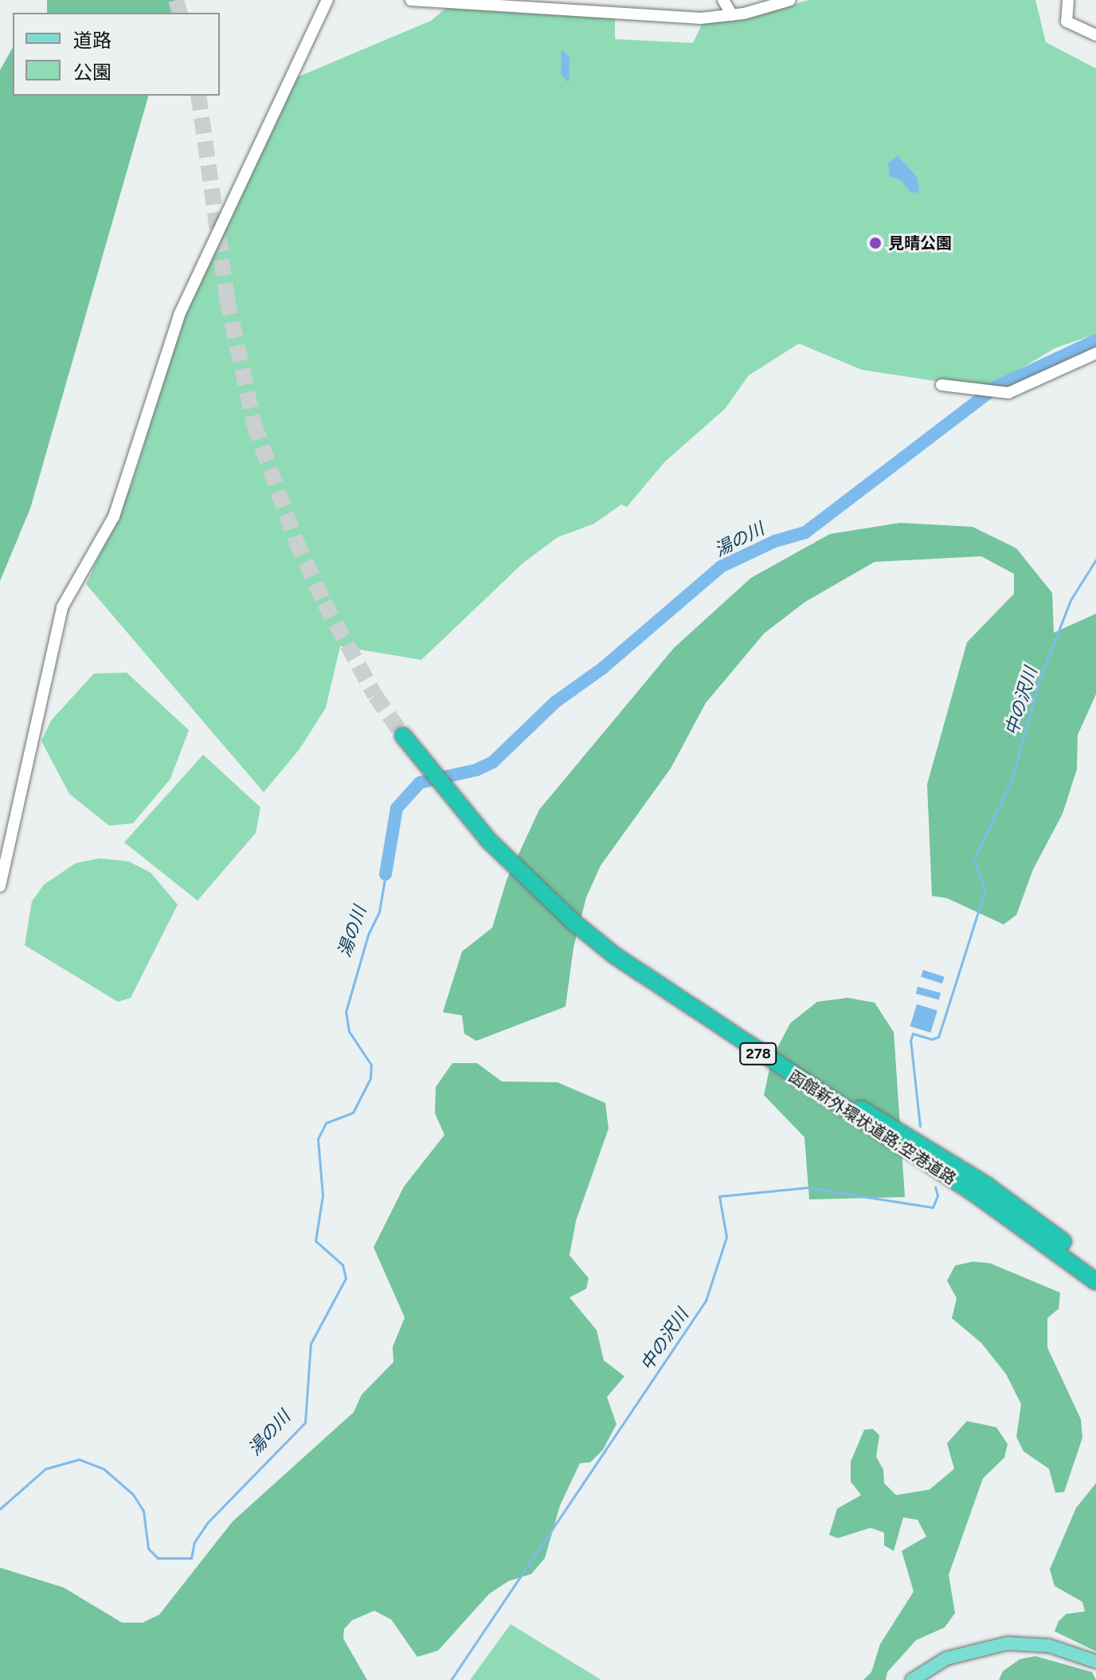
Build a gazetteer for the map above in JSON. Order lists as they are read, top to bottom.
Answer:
{
  "streets": {
    "highway": ["278", "函館新外環状道路;空港道路"]
  },
  "water": ["湯の川", "中の沢川"],
  "places": ["見晴公園"],
  "legend": ["道路", "公園"]
}
